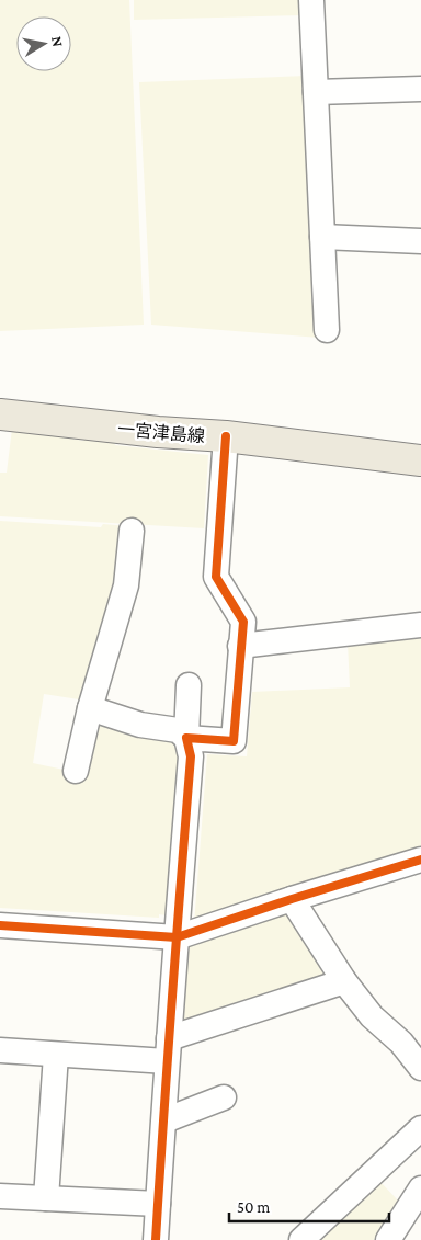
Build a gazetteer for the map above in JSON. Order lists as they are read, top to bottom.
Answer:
{
  "streets": {
    "main road": ["一宮津島線"]
  },
  "scale_bar": "50 m",
  "north": "right"
}
